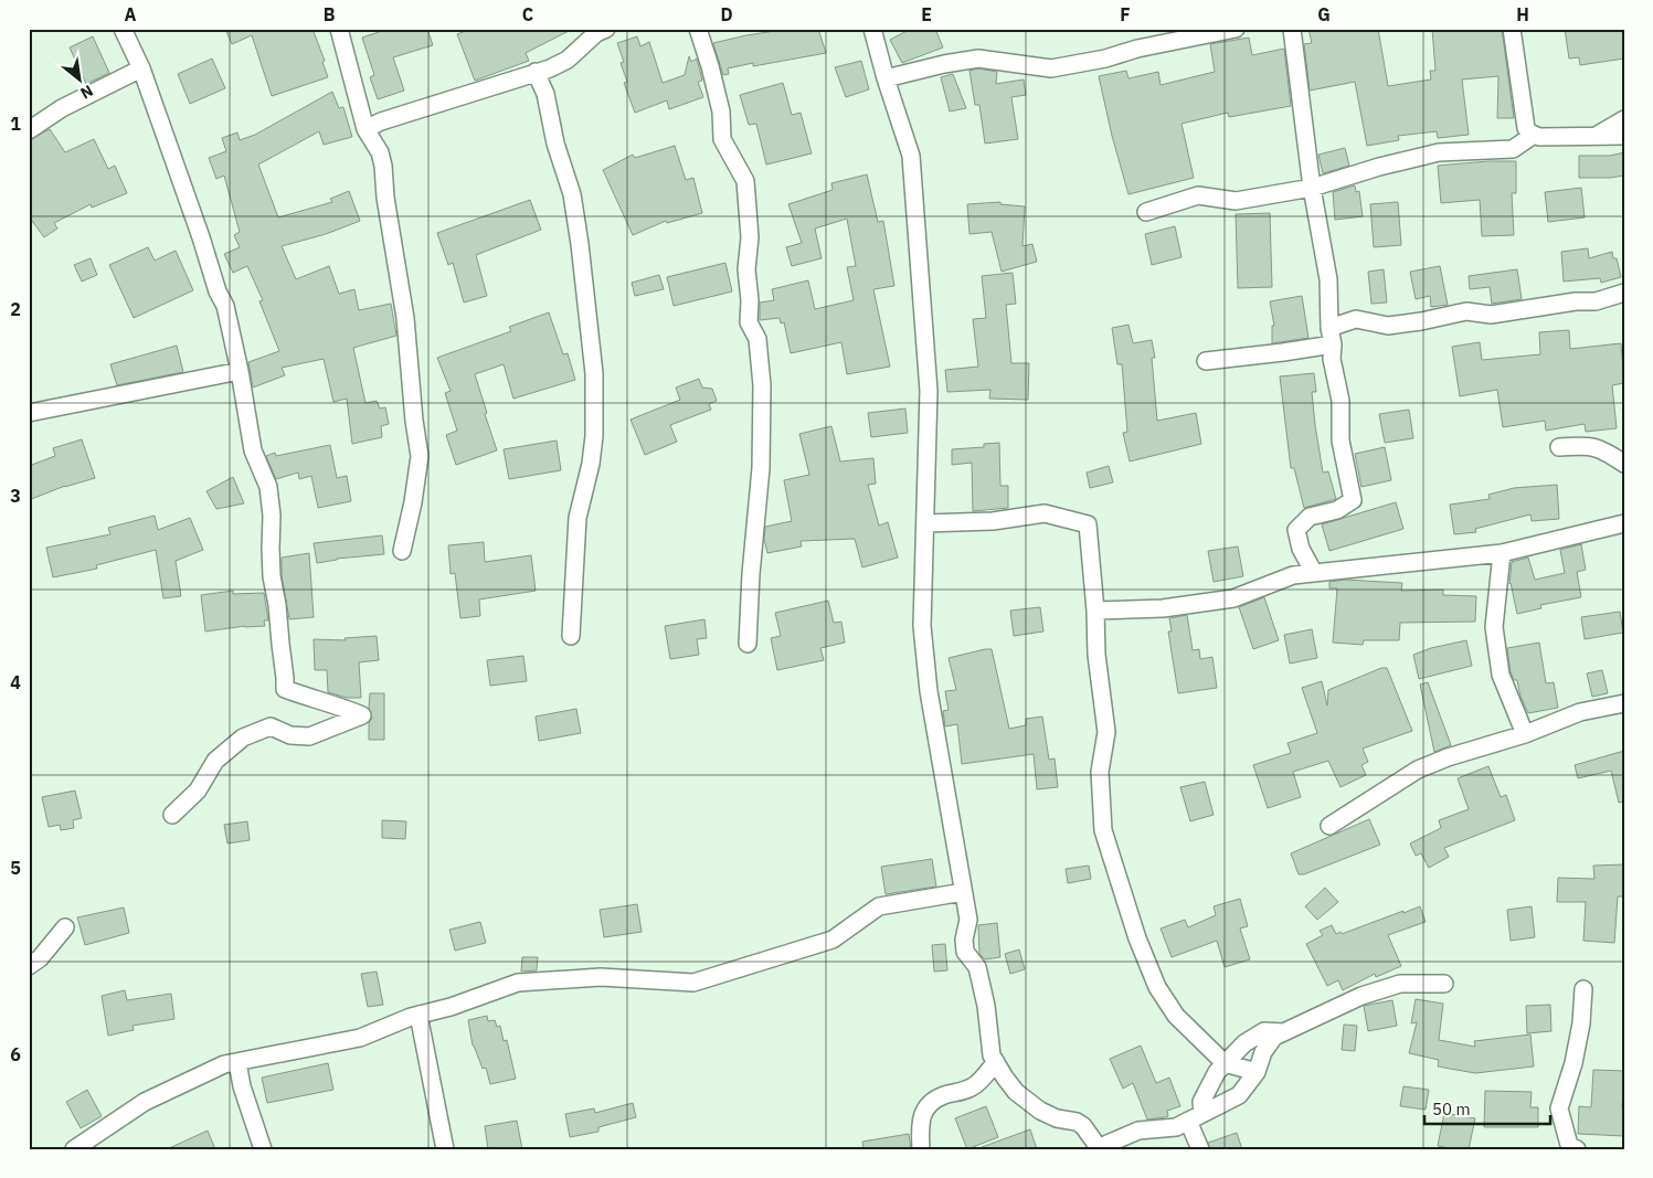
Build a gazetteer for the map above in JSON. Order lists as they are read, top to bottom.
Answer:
{
  "scale_bar": "50 m",
  "north": "bottom right",
  "grid": {
    "columns": [
      "A",
      "B",
      "C",
      "D",
      "E",
      "F",
      "G",
      "H"
    ],
    "rows": [
      "1",
      "2",
      "3",
      "4",
      "5",
      "6"
    ]
  }
}
